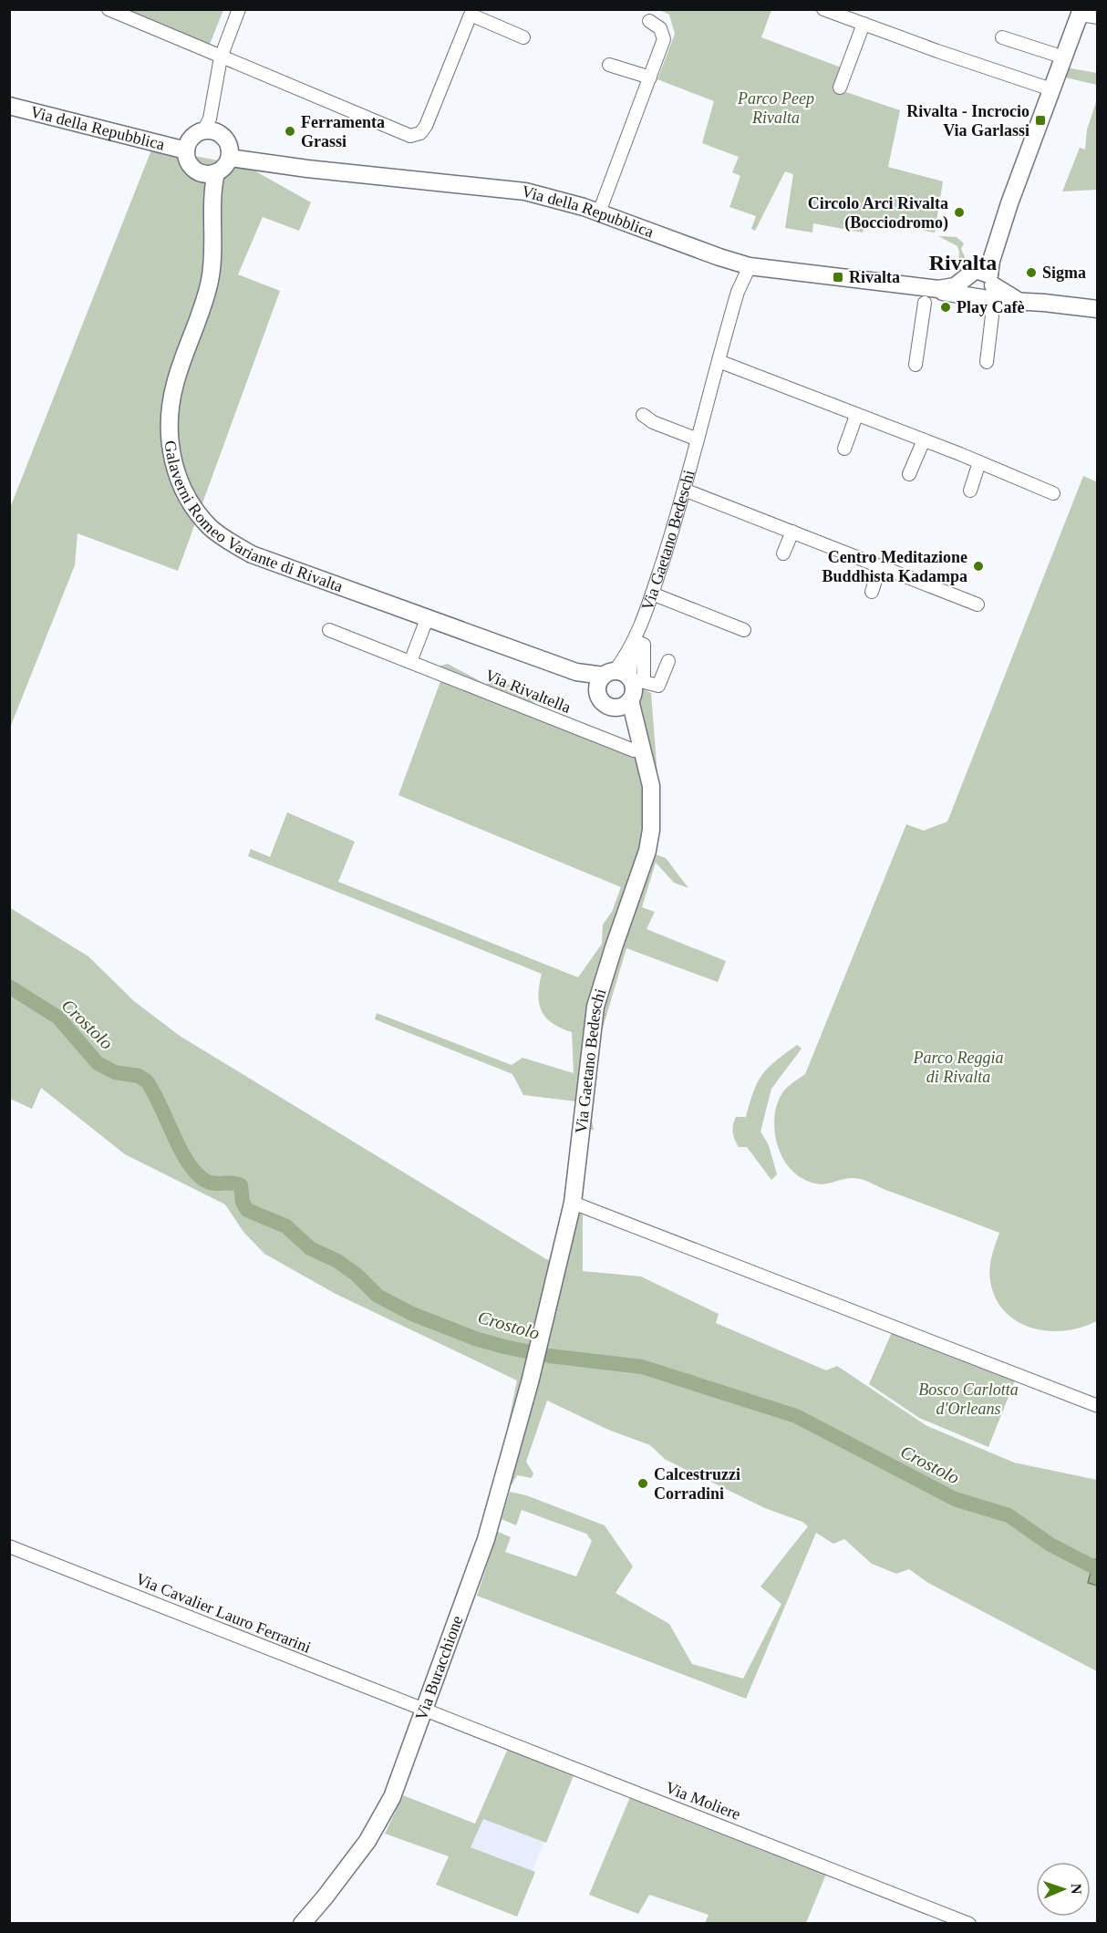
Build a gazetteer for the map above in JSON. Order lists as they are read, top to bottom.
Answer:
{
  "streets": {
    "main road": [
      "Via della Repubblica",
      "Galaverni Romeo Variante di Rivalta",
      "Via Gaetano Bedeschi",
      "Via Buracchione"
    ],
    "street": ["Via Rivaltella", "Via Cavalier Lauro Ferrarini", "Via Moliere"]
  },
  "crossings": [
    ["Via della Repubblica", "Galaverni Romeo Variante di Rivalta"],
    ["Via della Repubblica", "Via Gaetano Bedeschi"],
    ["Galaverni Romeo Variante di Rivalta", "Via Gaetano Bedeschi"],
    ["Via Gaetano Bedeschi", "Via Rivaltella"],
    ["Via Gaetano Bedeschi", "Via Buracchione"],
    ["Via Cavalier Lauro Ferrarini", "Via Buracchione"],
    ["Via Cavalier Lauro Ferrarini", "Via Moliere"],
    ["Via Buracchione", "Via Moliere"]
  ],
  "districts": ["Rivalta"],
  "water": ["Crostolo"],
  "parks": ["Parco Peep Rivalta", "Parco Reggia di Rivalta", "Bosco Carlotta d'Orleans"],
  "places": {
    "transit": ["Rivalta - Incrocio Via Garlassi", "Rivalta"],
    "other": [
      "Ferramenta Grassi",
      "Circolo Arci Rivalta (Bocciodromo)",
      "Sigma",
      "Play Cafè",
      "Centro Meditazione Buddhista Kadampa",
      "Calcestruzzi Corradini"
    ]
  },
  "north": "right"
}
